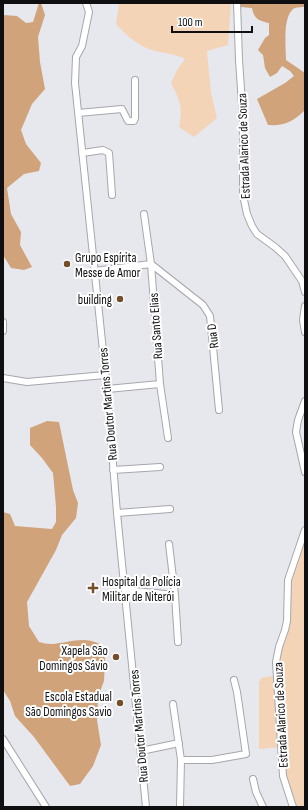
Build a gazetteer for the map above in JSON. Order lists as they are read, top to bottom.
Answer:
{
  "streets": {
    "street": [
      "Estrada Alarico de Souza",
      "Rua Santo Elias",
      "Rua D",
      "Rua Doutor Martins Torres"
    ]
  },
  "crossings": [
    ["Rua Santo Elias", "Rua D"]
  ],
  "places": {
    "other": [
      "Grupo Espírita Messe de Amor",
      "building",
      "Xapela São Domingos Sávio",
      "Escola Estadual São Domingos Savio"
    ],
    "health": ["Hospital da Polícia Militar de Niterói"]
  },
  "scale_bar": "100 m"
}
